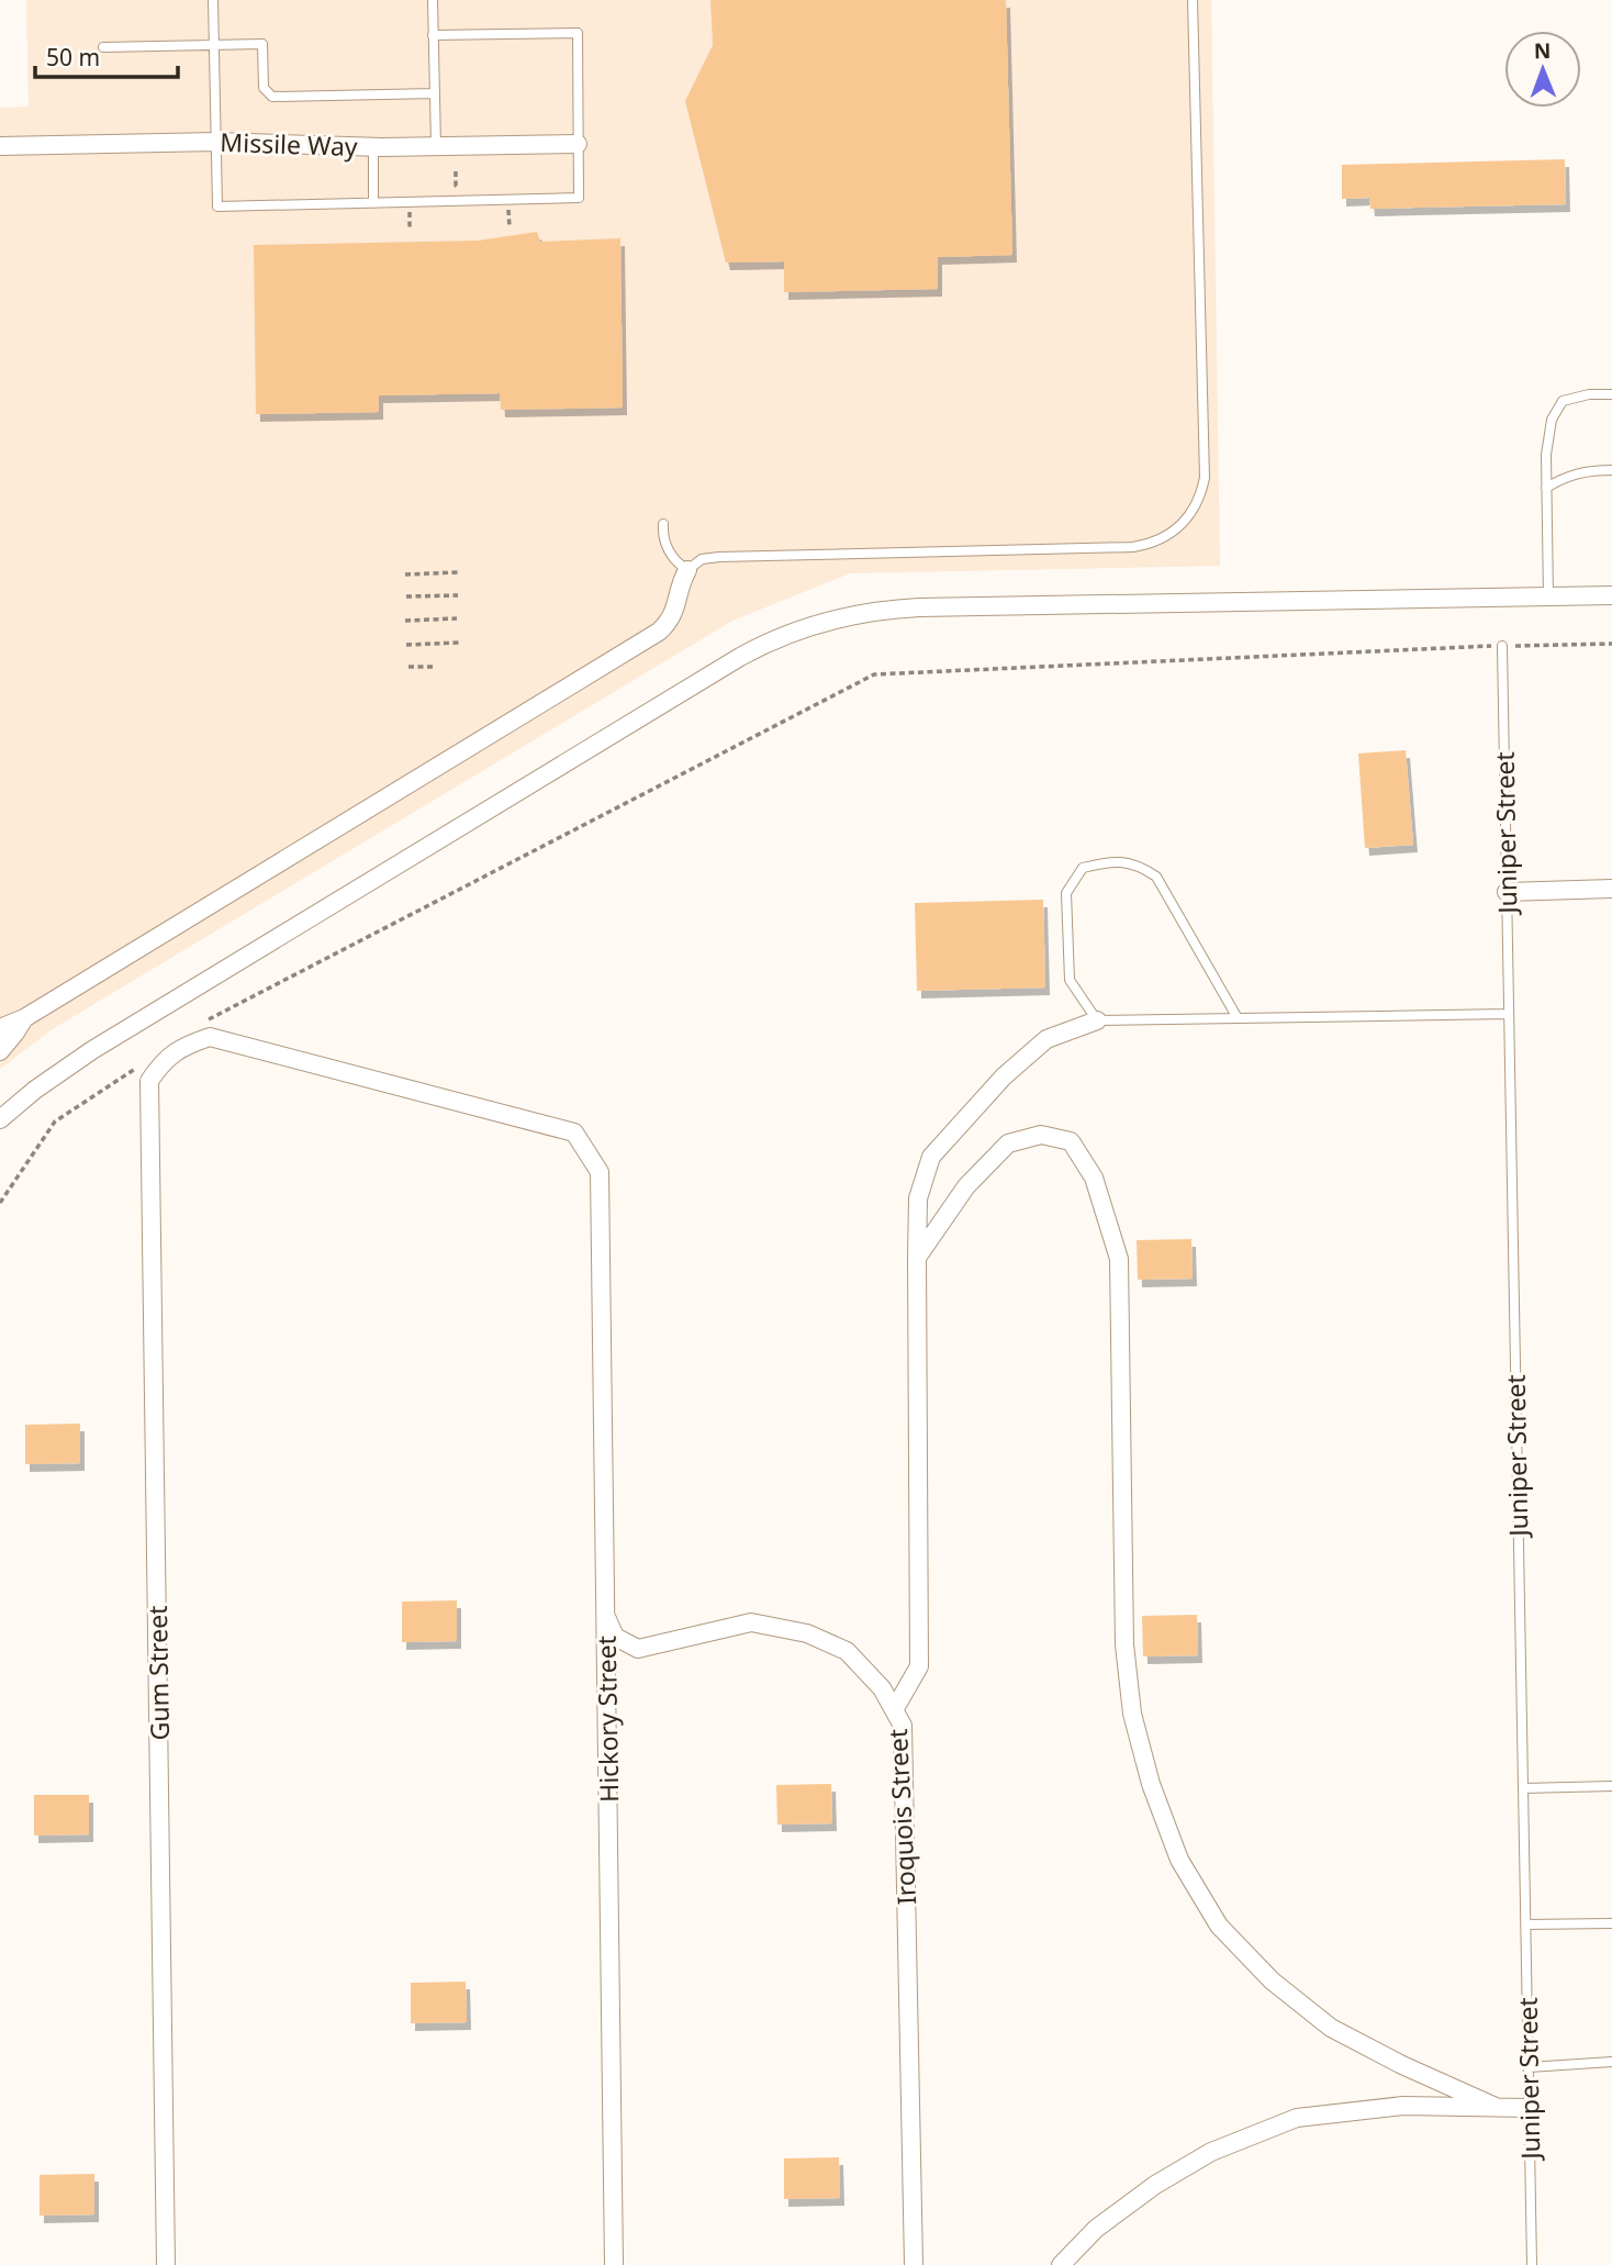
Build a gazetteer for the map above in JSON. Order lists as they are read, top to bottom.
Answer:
{
  "streets": {
    "street": [
      "Missile Way",
      "Gum Street",
      "Hickory Street",
      "Iroquois Street"
    ],
    "lane": ["Juniper Street"]
  },
  "crossings": [
    ["Gum Street", "Hickory Street"],
    ["Hickory Street", "Iroquois Street"]
  ],
  "scale_bar": "50 m",
  "north": "top"
}
